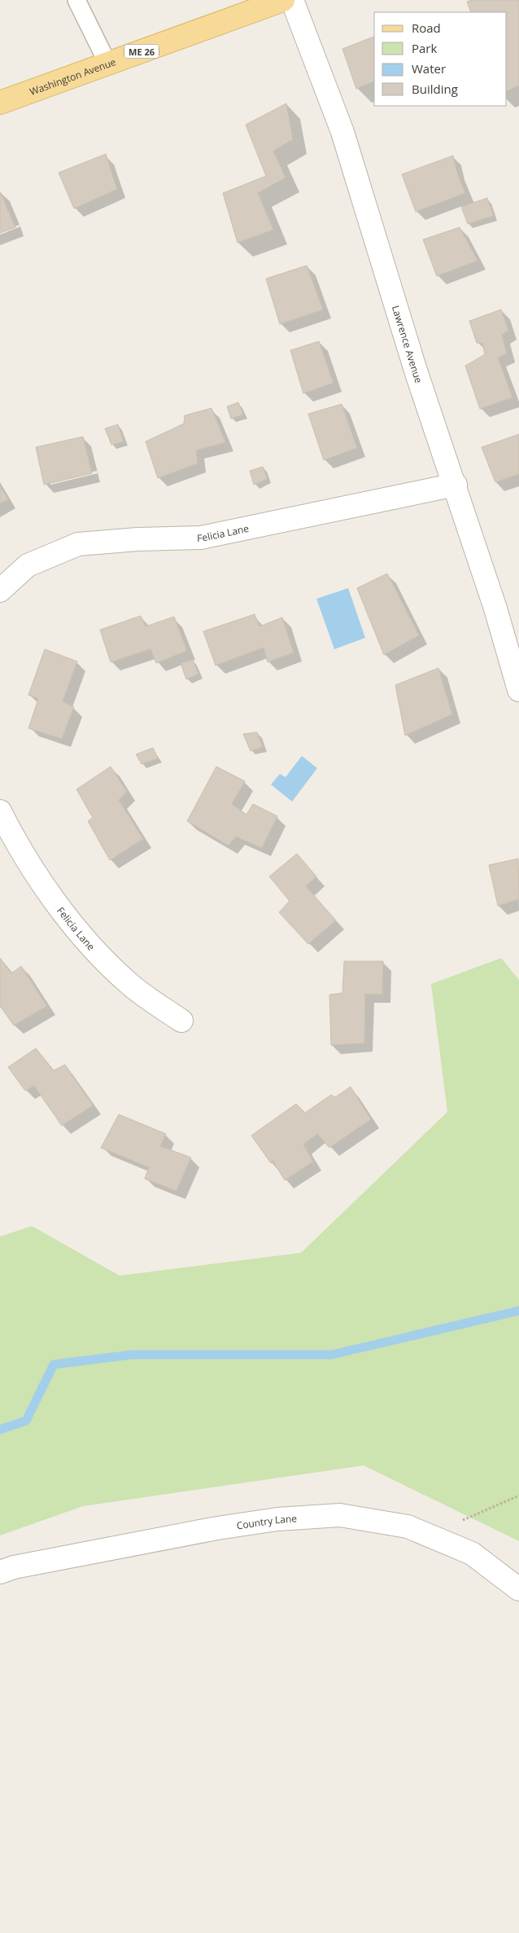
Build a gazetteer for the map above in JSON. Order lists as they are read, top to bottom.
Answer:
{
  "streets": {
    "main road": ["ME 26", "Washington Avenue"],
    "street": ["Lawrence Avenue", "Felicia Lane", "Country Lane"]
  },
  "crossings": [
    ["Lawrence Avenue", "Felicia Lane"]
  ],
  "legend": [
    "Road",
    "Park",
    "Water",
    "Building"
  ]
}
